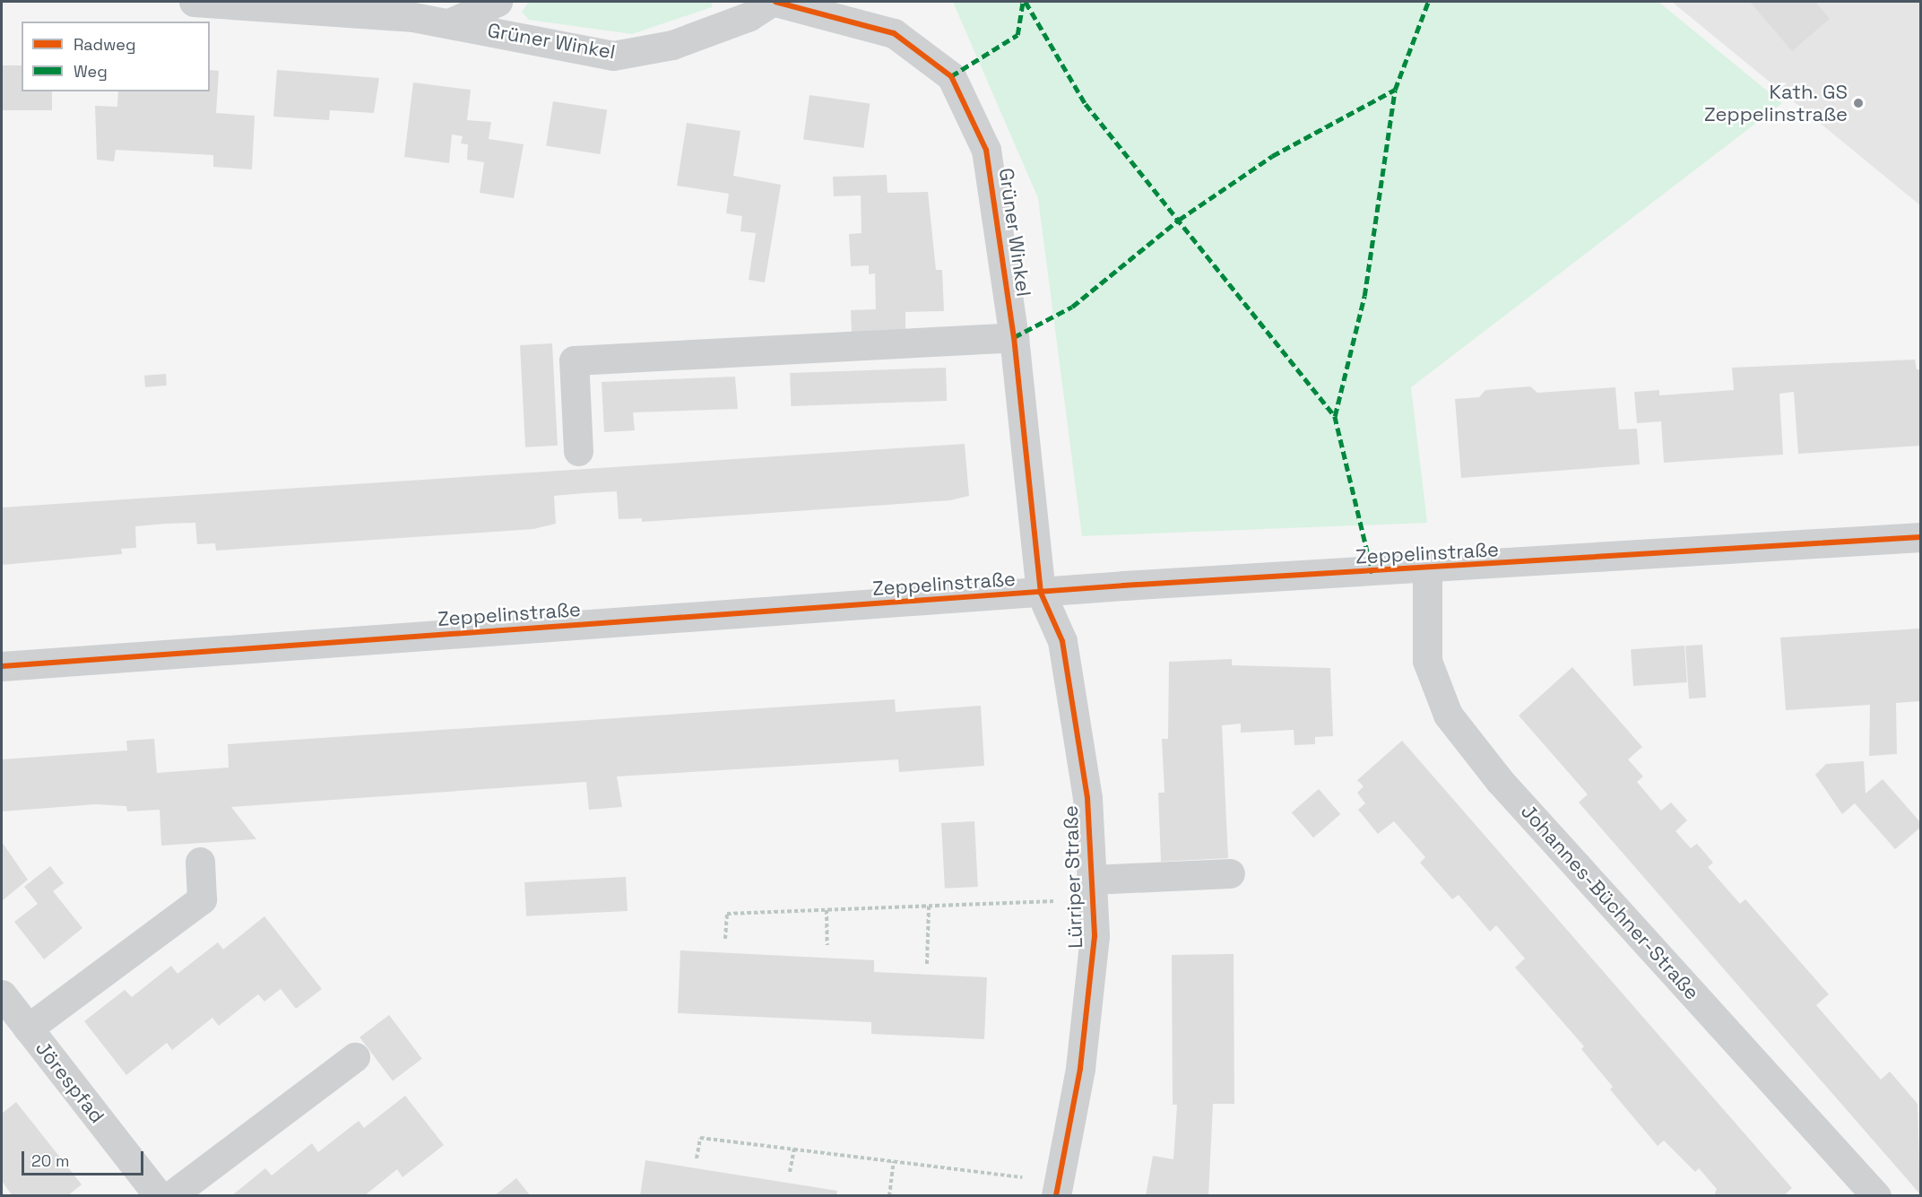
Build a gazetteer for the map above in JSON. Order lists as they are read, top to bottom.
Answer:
{
  "streets": {
    "street": [
      "Grüner Winkel",
      "Zeppelinstraße",
      "Lürriper Straße",
      "Johannes-Büchner-Straße",
      "Jörespfad"
    ]
  },
  "crossings": [
    ["Grüner Winkel", "Zeppelinstraße"],
    ["Grüner Winkel", "Lürriper Straße"],
    ["Zeppelinstraße", "Lürriper Straße"],
    ["Zeppelinstraße", "Johannes-Büchner-Straße"]
  ],
  "places": ["Kath. GS Zeppelinstraße"],
  "legend": ["Radweg", "Weg"],
  "scale_bar": "20 m"
}
